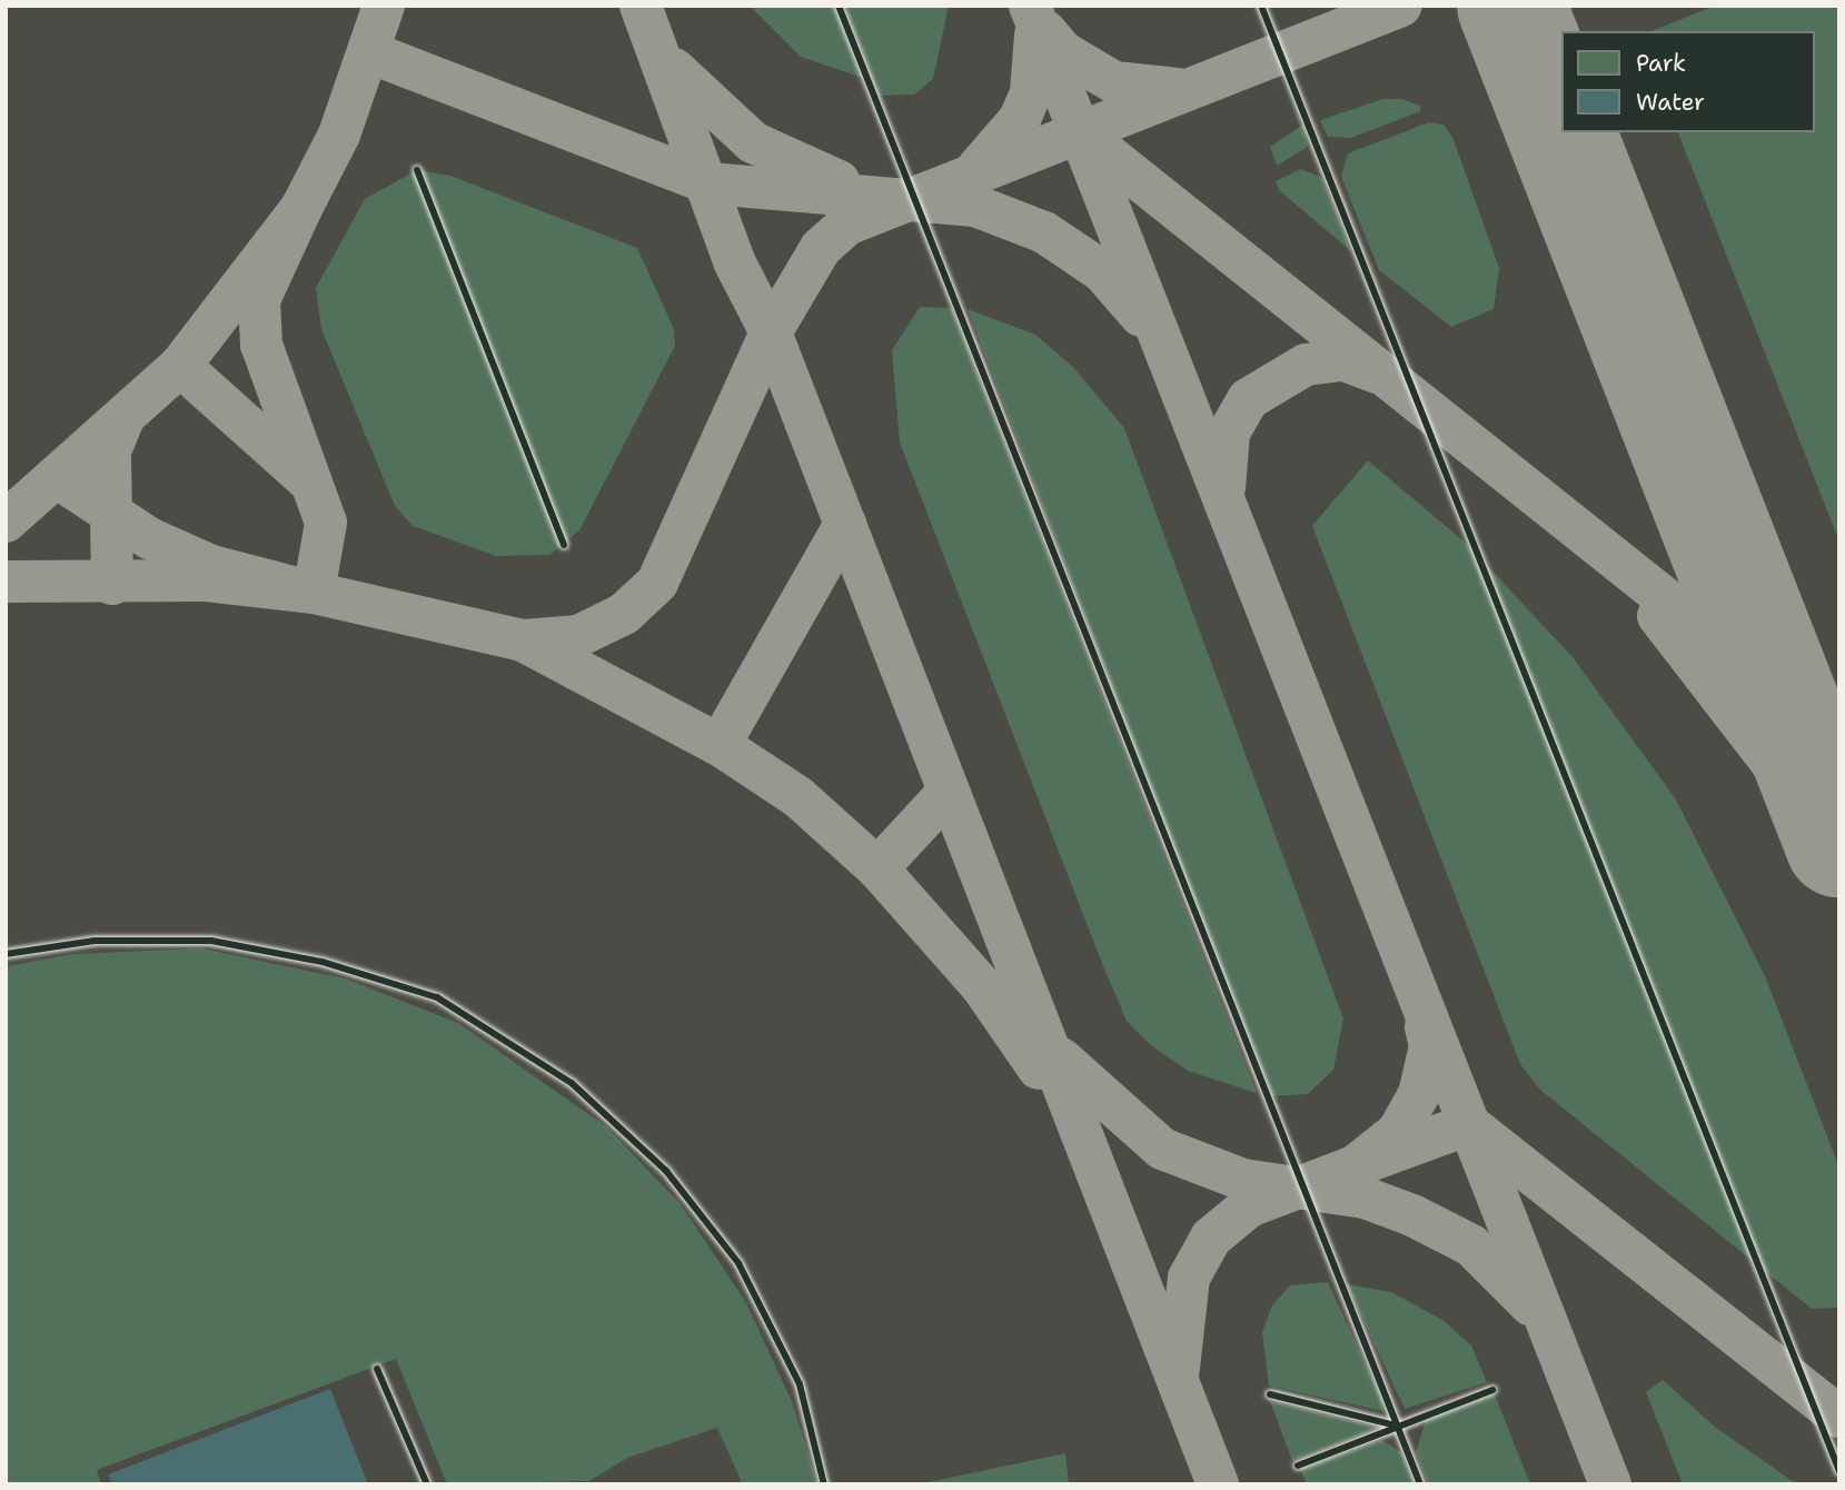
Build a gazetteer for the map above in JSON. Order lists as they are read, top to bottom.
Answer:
{
  "legend": ["Park", "Water"]
}
